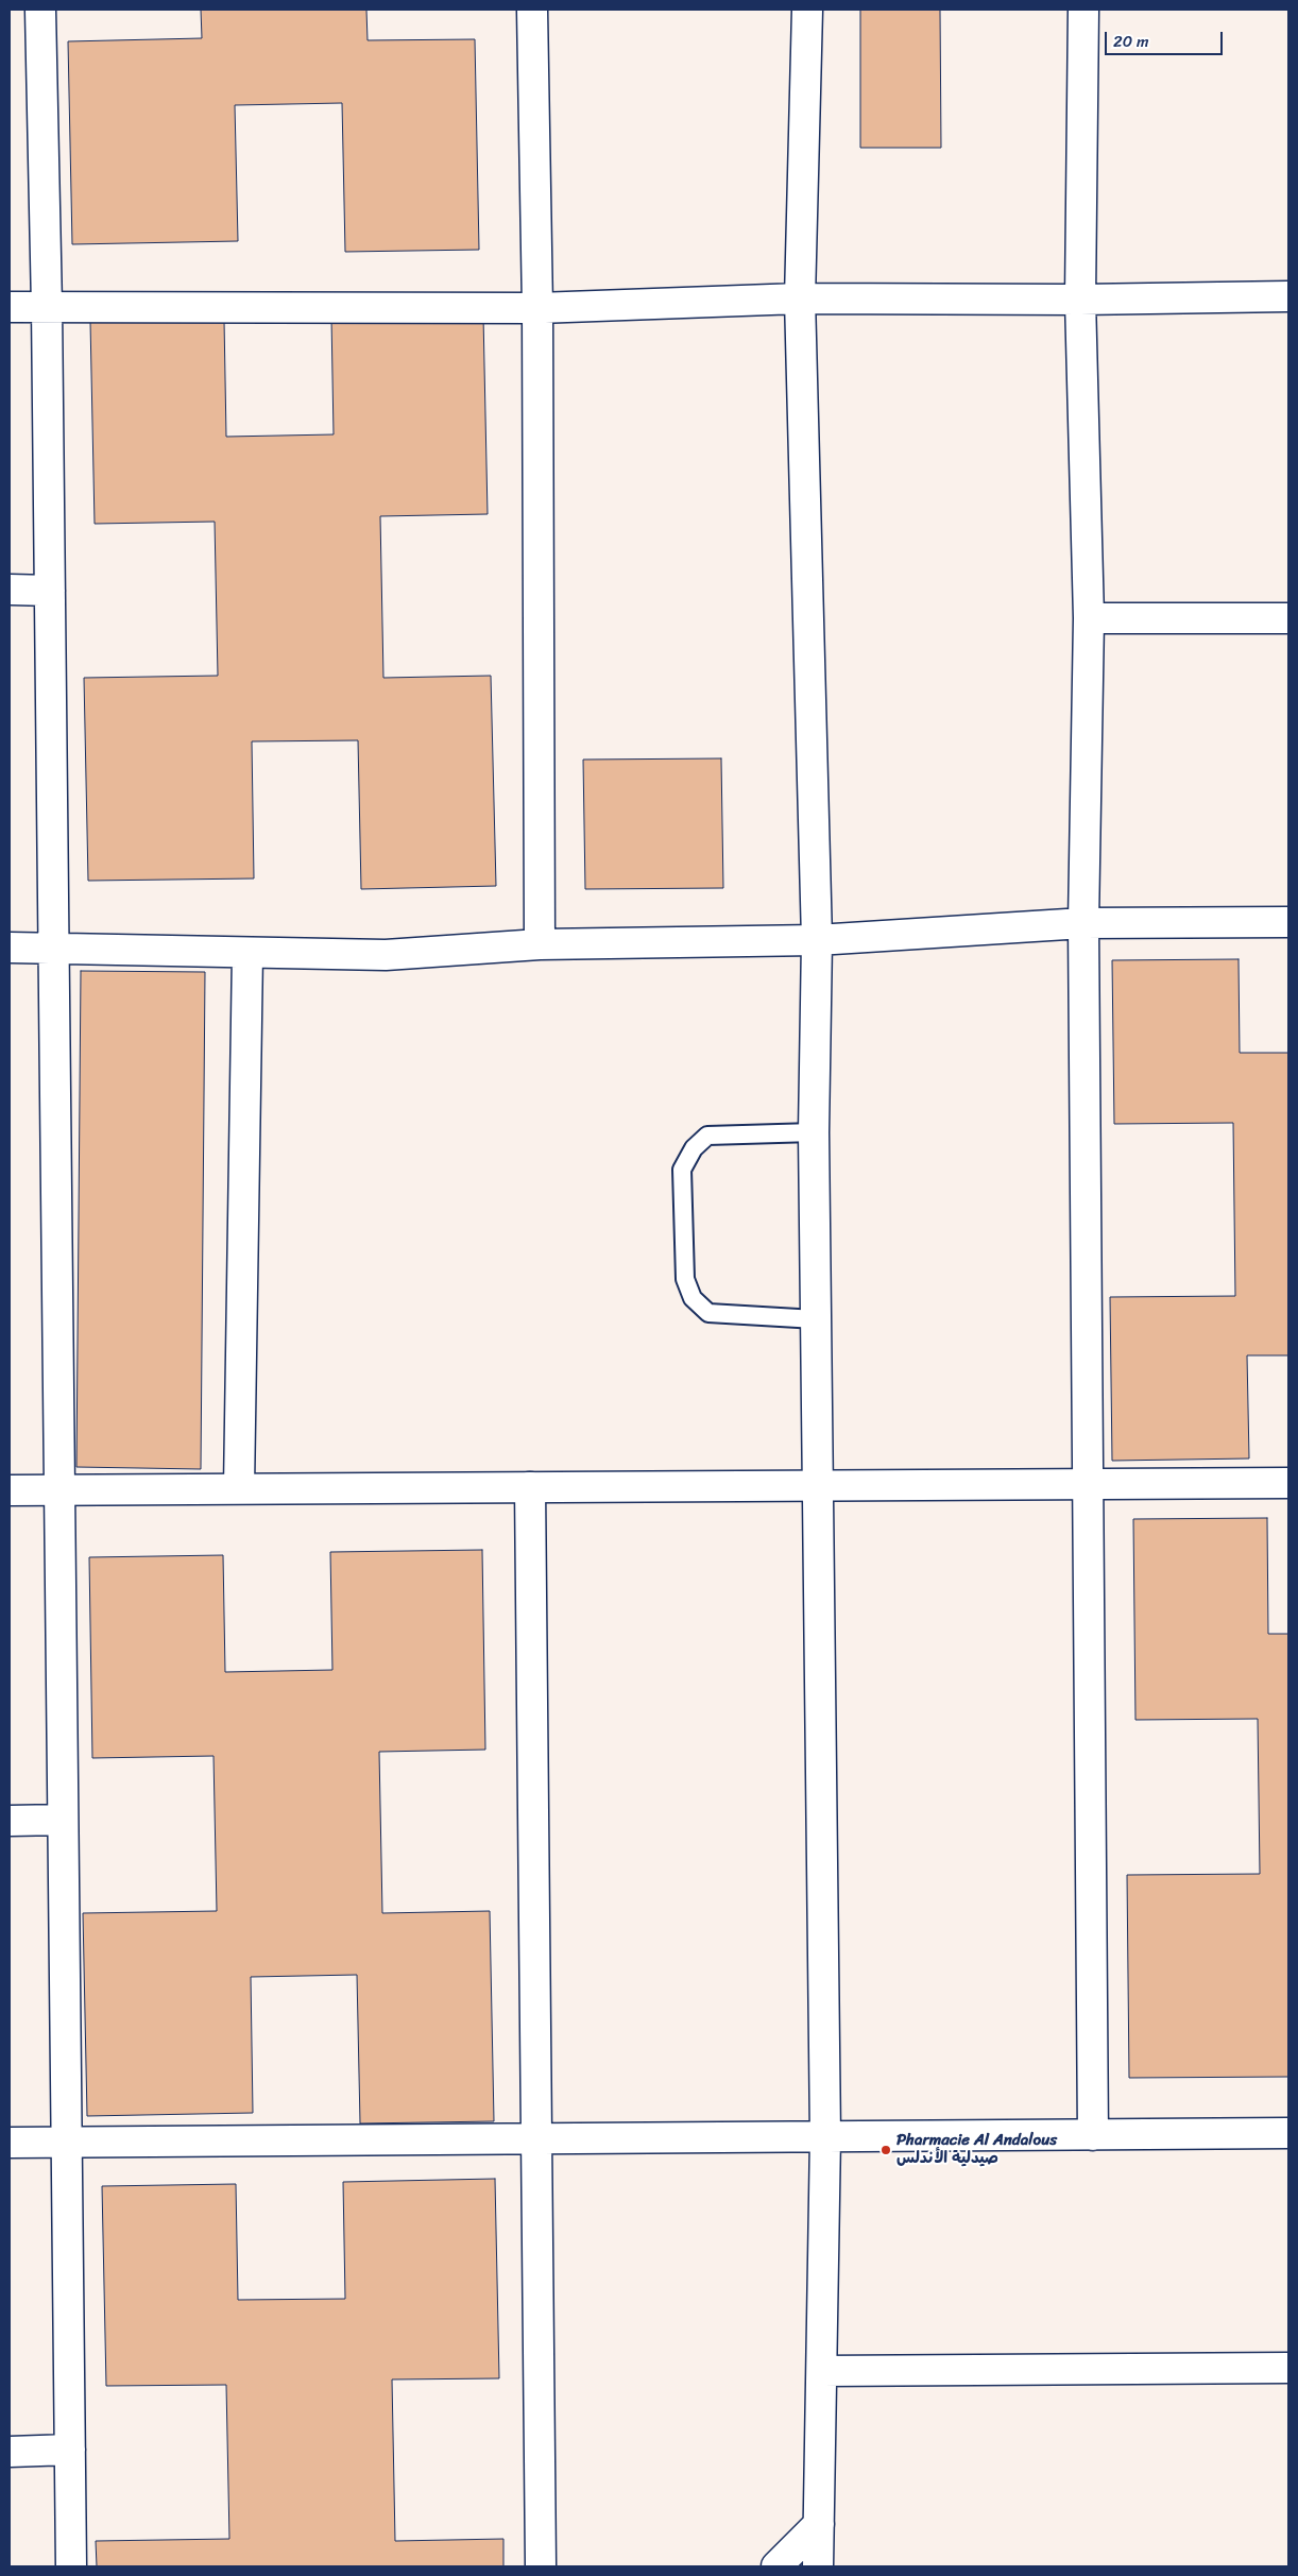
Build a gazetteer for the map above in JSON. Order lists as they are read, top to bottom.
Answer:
{
  "places": ["Pharmacie Al Andalous صيدلية الأندلس"],
  "scale_bar": "20 m"
}
